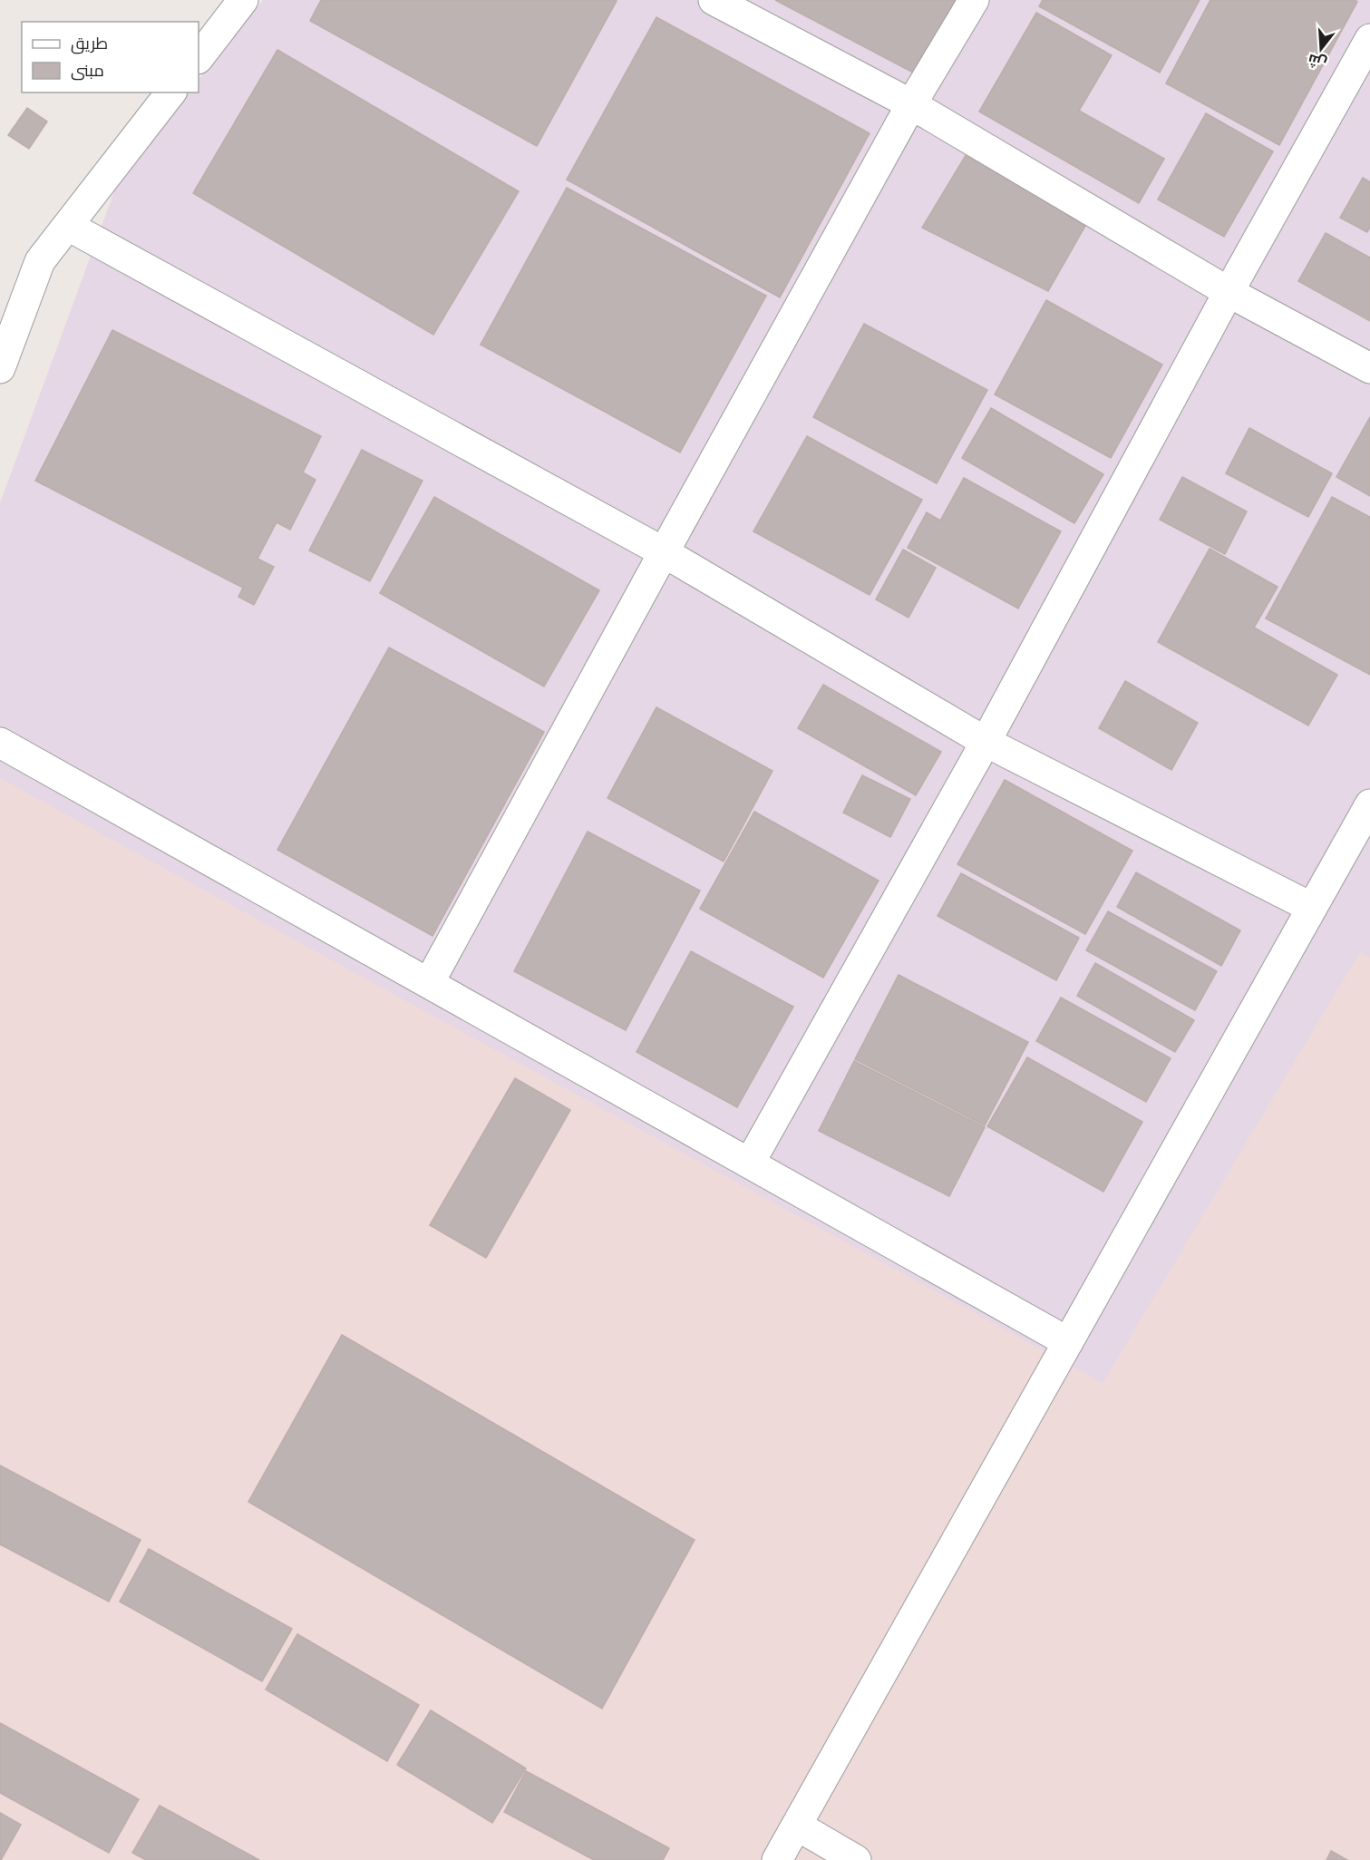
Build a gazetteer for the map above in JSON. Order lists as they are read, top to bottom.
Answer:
{
  "legend": ["طريق", "مبنى"],
  "north": "bottom"
}
